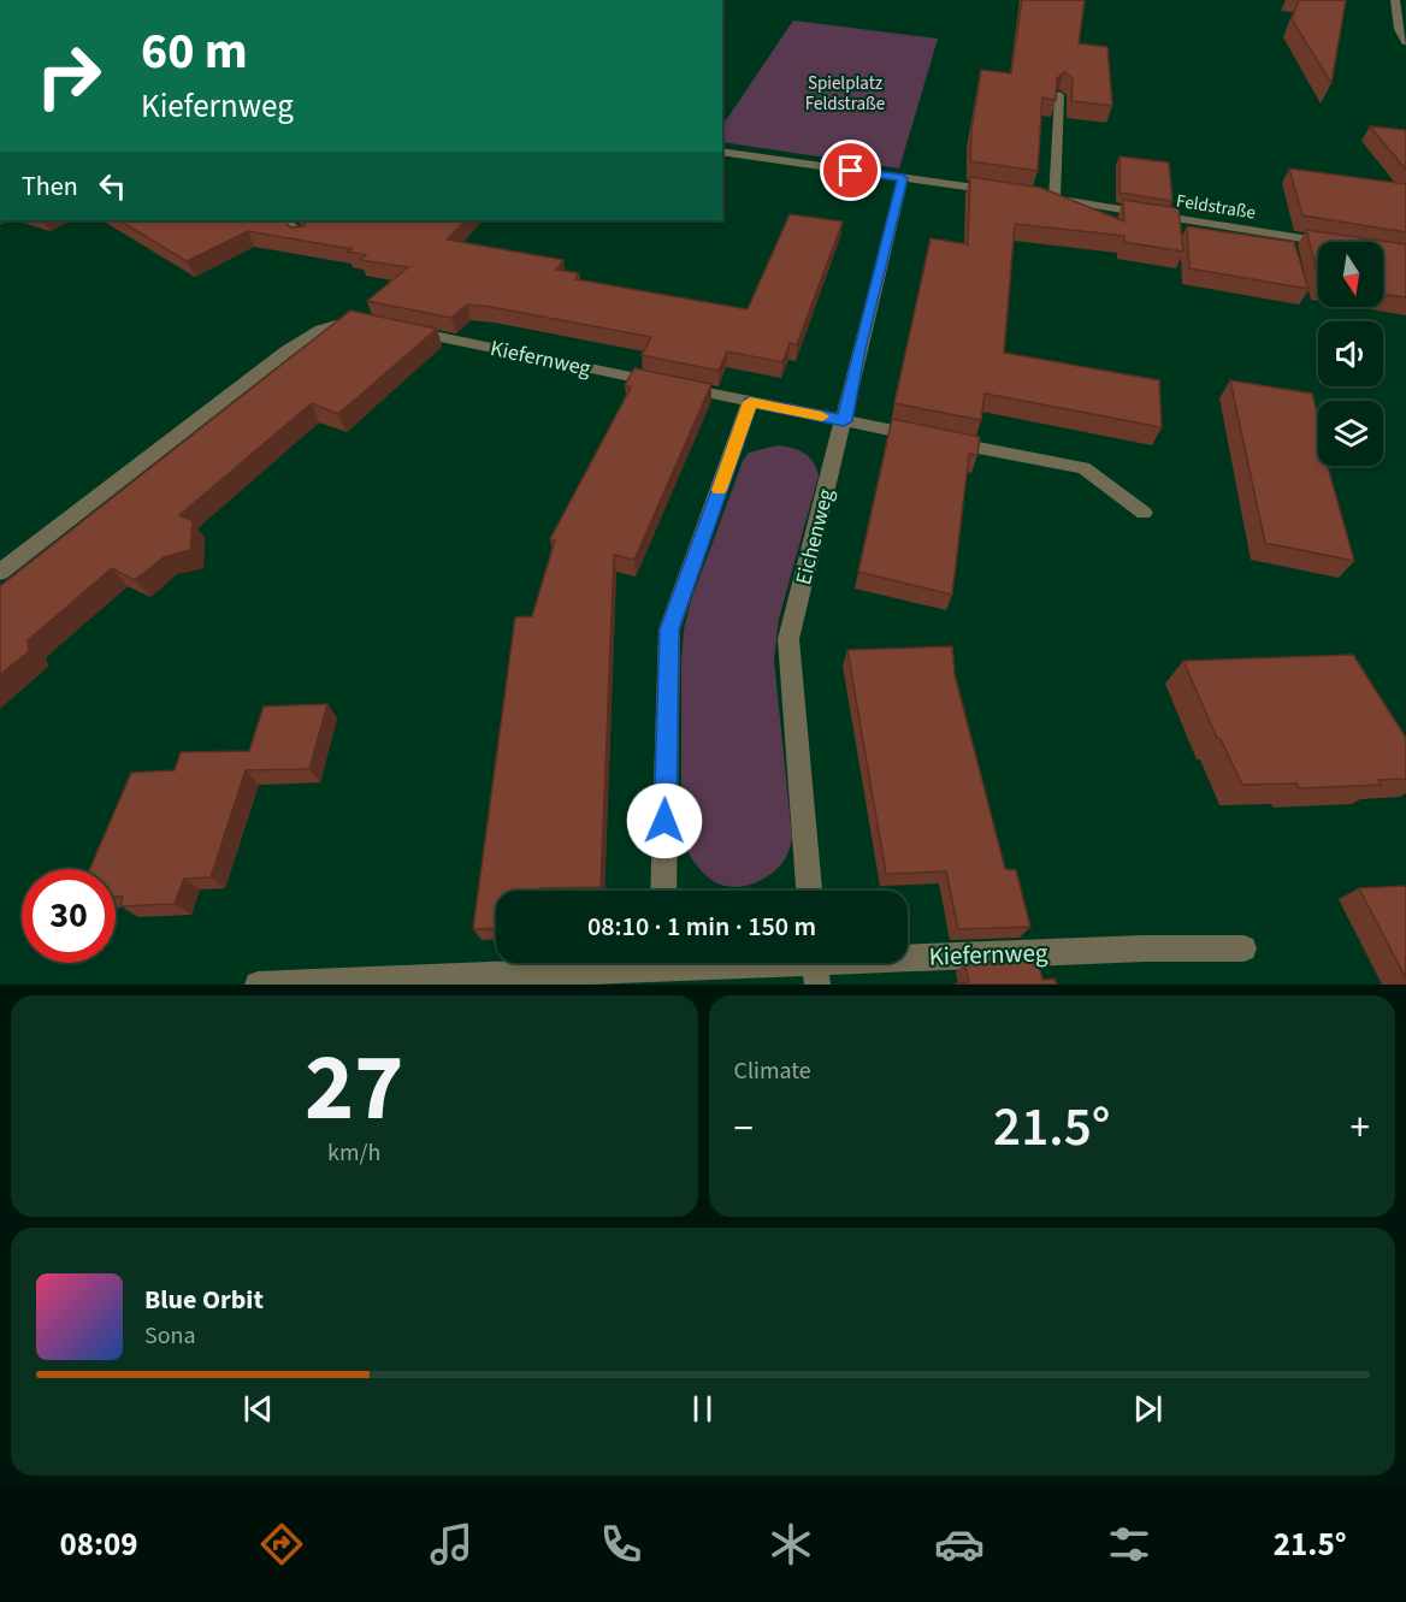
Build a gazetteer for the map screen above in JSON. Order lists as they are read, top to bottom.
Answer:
{
  "streets": {
    "street": ["Feldstraße", "Kiefernweg", "Eichenweg"]
  },
  "crossings": [
    ["Kiefernweg", "Eichenweg"]
  ],
  "parks": ["Spielplatz Feldstraße"],
  "north": "bottom",
  "page": {
    "turn": ["60 m", "Kiefernweg"],
    "then": "Then",
    "limit": "30",
    "trip": "08:10 · 1 min · 150 m",
    "tile": [
      ["27", "km/h"],
      "Climate"
    ],
    "heat": ["−", "21.5°", "+"],
    "song": ["Blue Orbit", "Sona"],
    "tabs": ["08:09", "21.5°"]
  }
}
